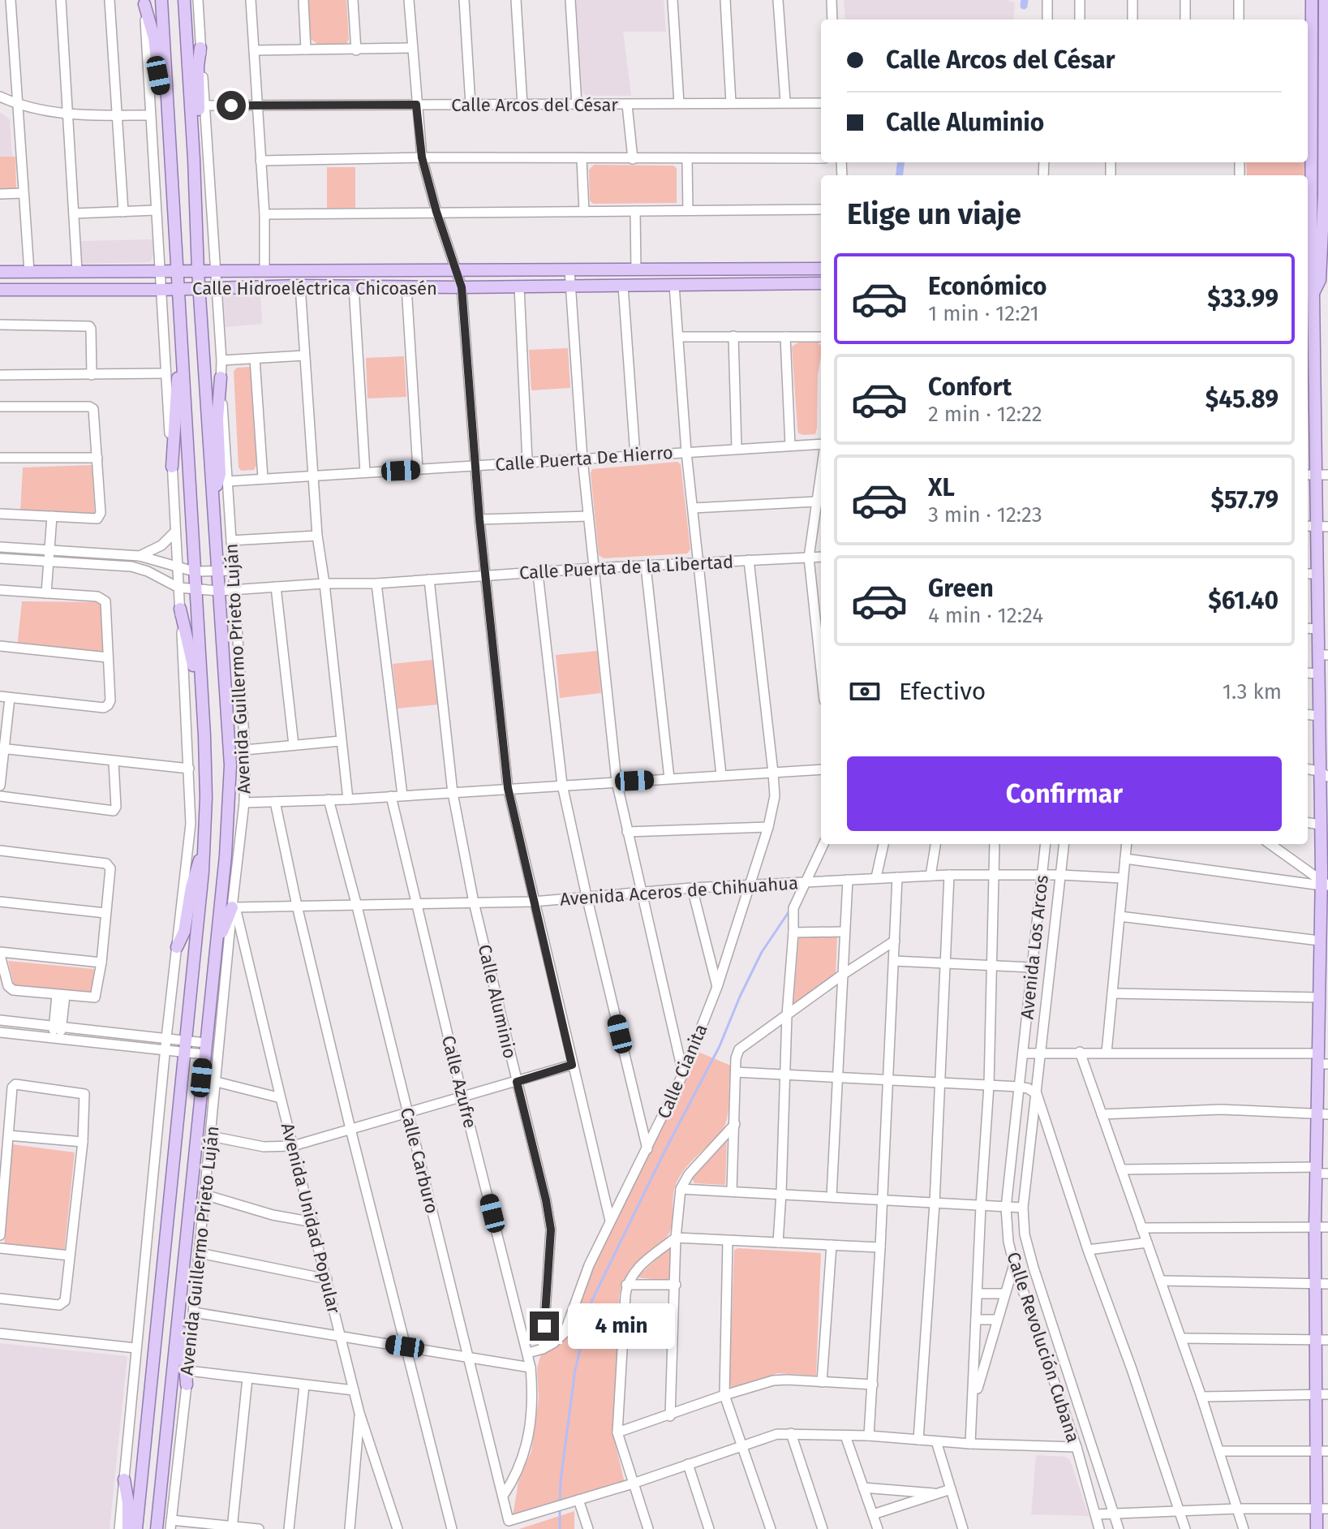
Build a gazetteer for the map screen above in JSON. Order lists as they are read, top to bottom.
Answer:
{
  "streets": {
    "main road": ["Calle Hidroeléctrica Chicoasén", "Avenida Guillermo Prieto Luján"],
    "street": [
      "Calle Arcos del César",
      "Calle Puerta De Hierro",
      "Calle Puerta de la Libertad",
      "Avenida Aceros de Chihuahua",
      "Avenida Los Arcos",
      "Calle Aluminio",
      "Calle Cianita",
      "Calle Azufre",
      "Calle Carburo",
      "Avenida Unidad Popular",
      "Calle Revolución Cubana"
    ]
  },
  "crossings": [
    ["Calle Arcos del César", "Avenida Guillermo Prieto Luján"],
    ["Calle Hidroeléctrica Chicoasén", "Avenida Guillermo Prieto Luján"],
    ["Calle Puerta De Hierro", "Avenida Guillermo Prieto Luján"],
    ["Calle Puerta de la Libertad", "Avenida Guillermo Prieto Luján"],
    ["Calle Puerta de la Libertad", "Calle Aluminio"],
    ["Calle Puerta de la Libertad", "Calle Cianita"],
    ["Avenida Guillermo Prieto Luján", "Avenida Aceros de Chihuahua"],
    ["Avenida Guillermo Prieto Luján", "Avenida Unidad Popular"],
    ["Avenida Aceros de Chihuahua", "Avenida Los Arcos"],
    ["Avenida Aceros de Chihuahua", "Calle Aluminio"],
    ["Avenida Aceros de Chihuahua", "Calle Cianita"],
    ["Avenida Aceros de Chihuahua", "Calle Azufre"],
    ["Avenida Aceros de Chihuahua", "Calle Carburo"],
    ["Avenida Aceros de Chihuahua", "Avenida Unidad Popular"],
    ["Avenida Los Arcos", "Calle Revolución Cubana"],
    ["Calle Aluminio", "Calle Cianita"],
    ["Calle Azufre", "Calle Carburo"]
  ],
  "page": {
    "banner": ["Calle Arcos del César", "Calle Aluminio"],
    "heading": "Elige un viaje",
    "list": [
      {
        "name": "Económico",
        "note": "1 min · 12:21",
        "value": "$33.99"
      },
      {
        "name": "Confort",
        "note": "2 min · 12:22",
        "value": "$45.89"
      },
      {
        "name": "XL",
        "note": "3 min · 12:23",
        "value": "$57.79"
      },
      {
        "name": "Green",
        "note": "4 min · 12:24",
        "value": "$61.40"
      }
    ],
    "pay": ["Efectivo", "1.3 km"],
    "buttons": "Confirmar",
    "bubble": "4 min"
  }
}
